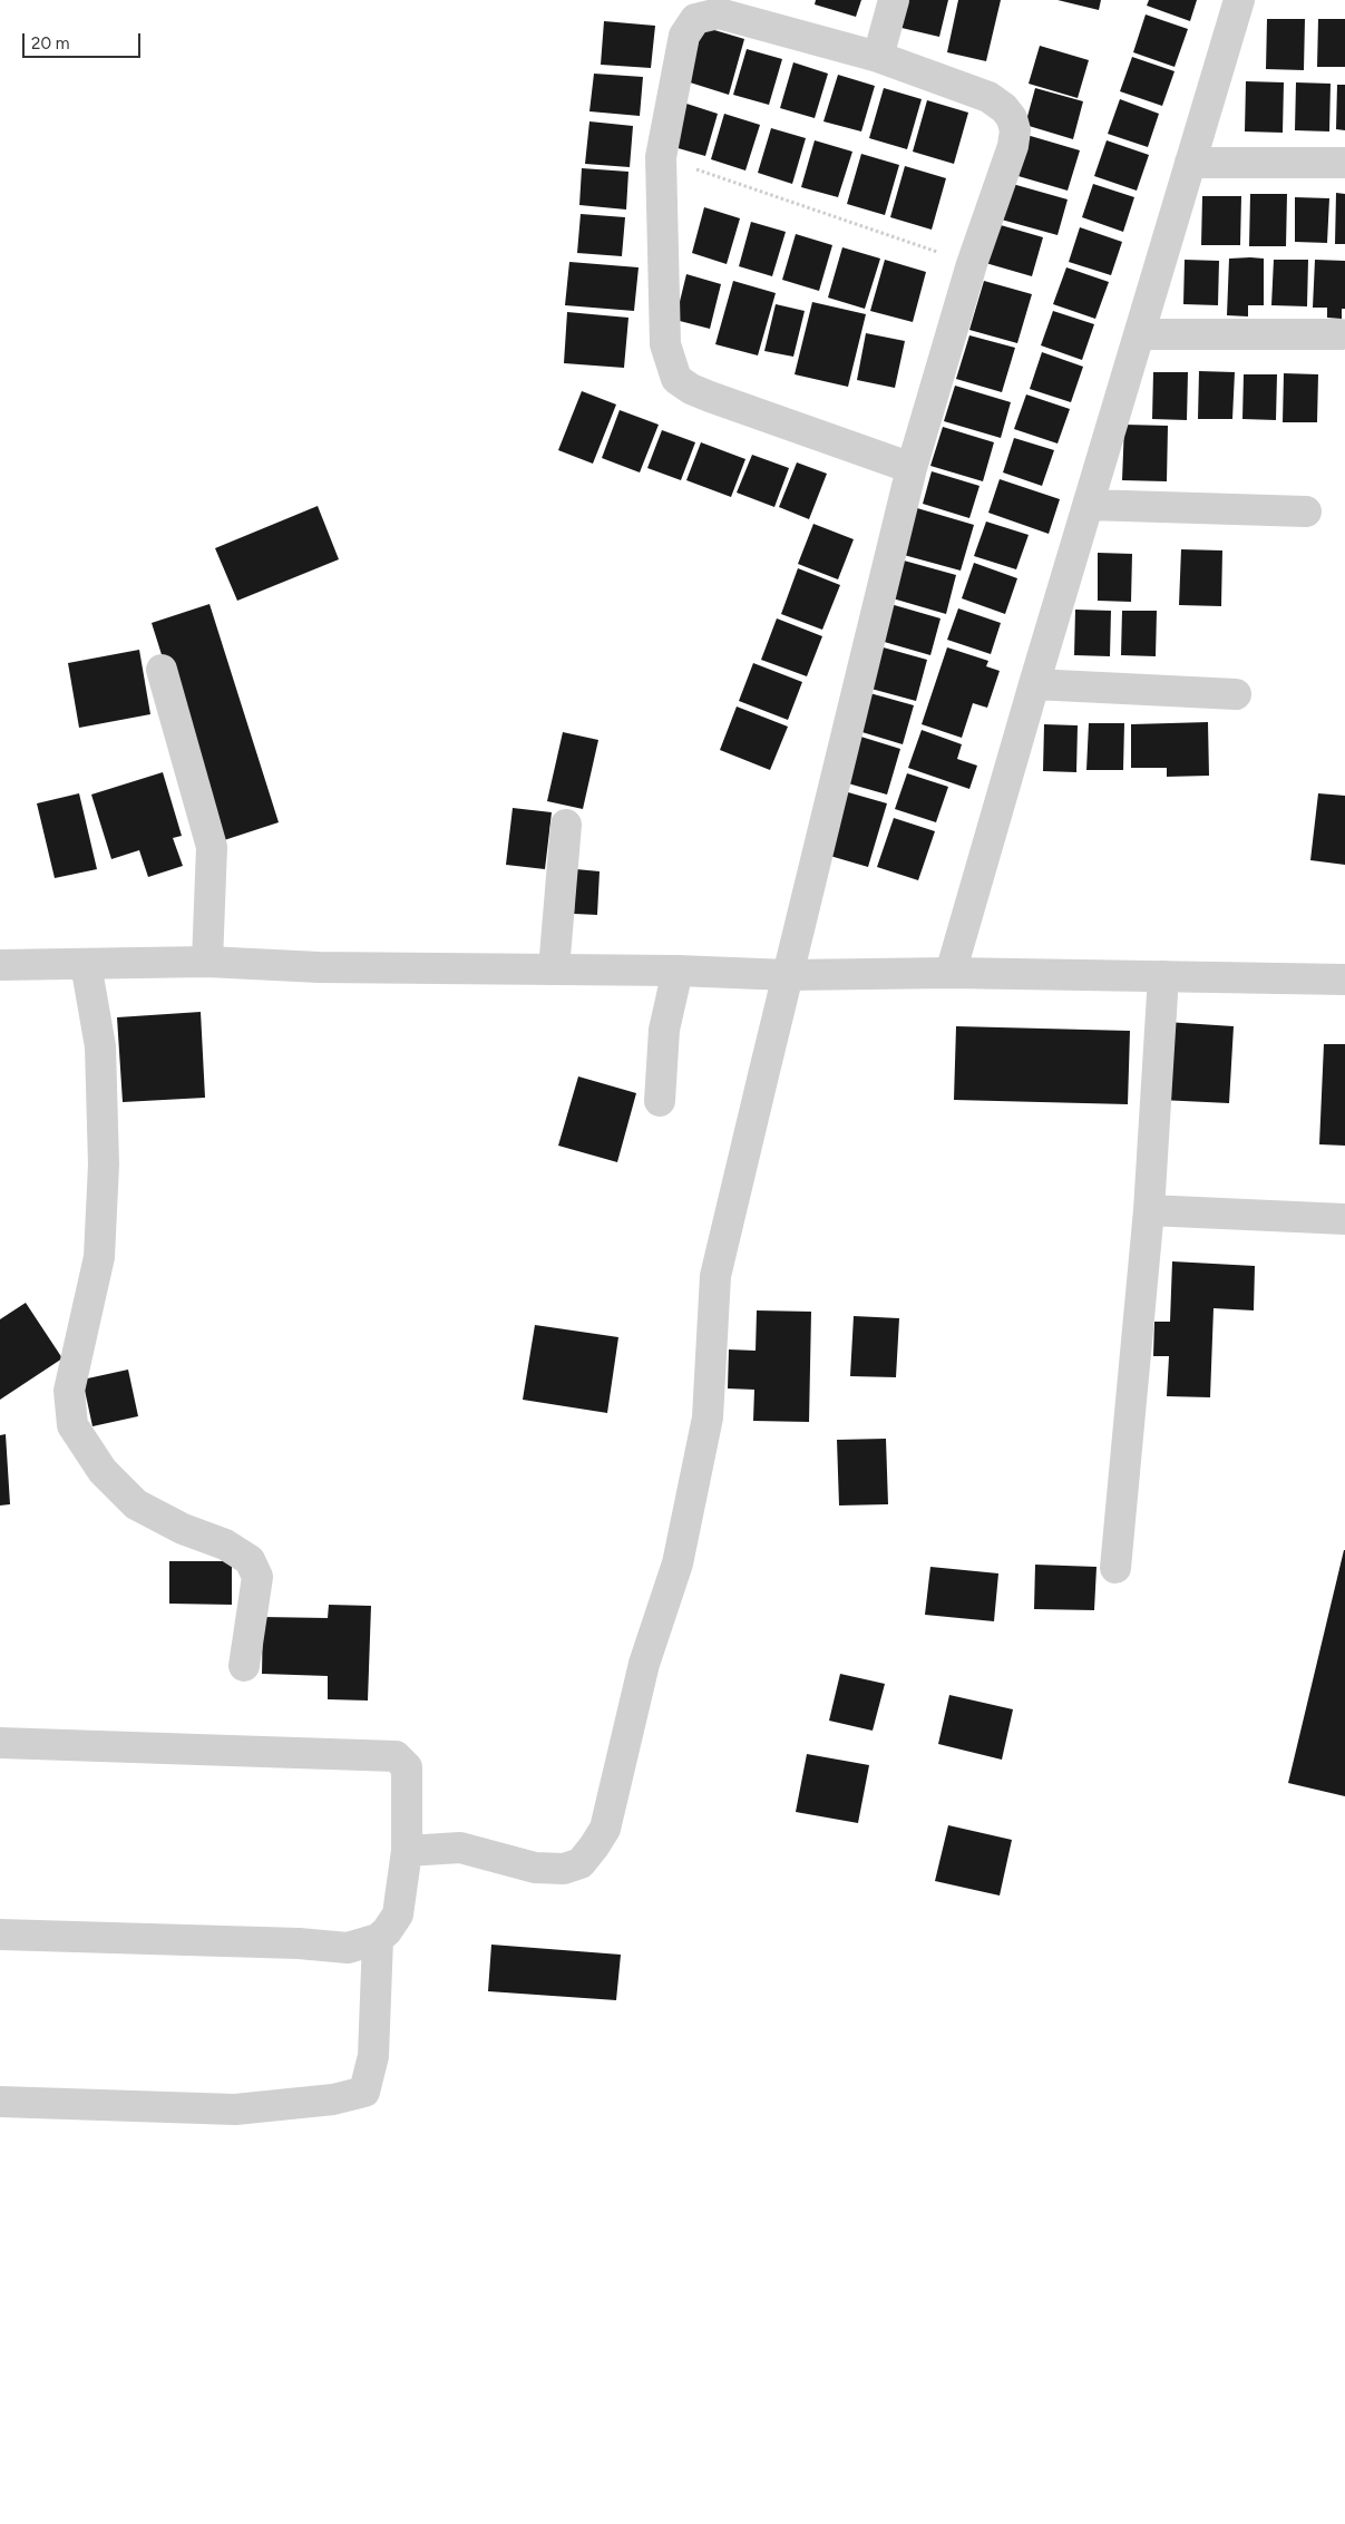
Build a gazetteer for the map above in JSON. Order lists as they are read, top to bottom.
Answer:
{
  "scale_bar": "20 m"
}
